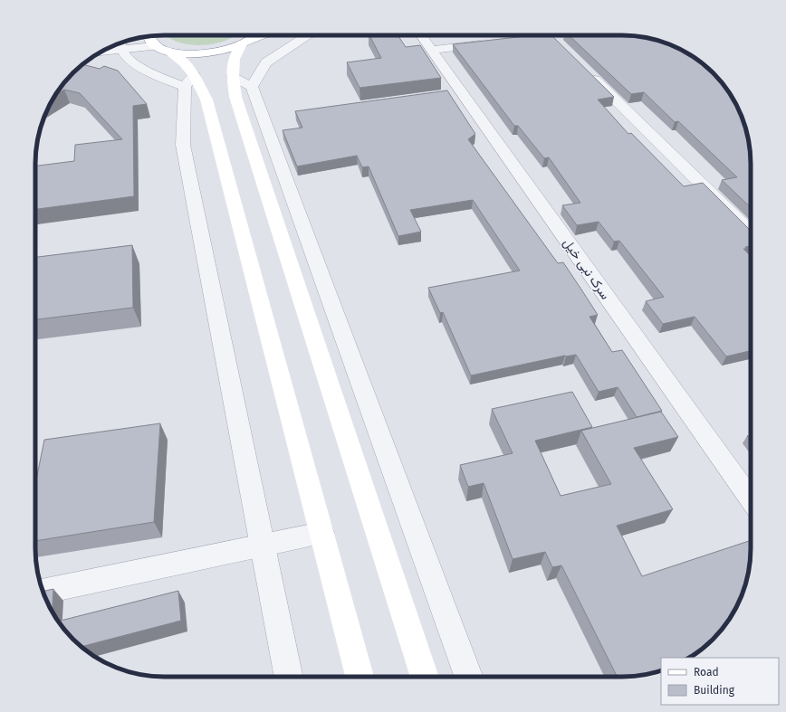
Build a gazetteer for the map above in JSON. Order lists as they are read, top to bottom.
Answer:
{
  "streets": {
    "street": ["سرک نبی خیل"]
  },
  "legend": ["Road", "Building"]
}
